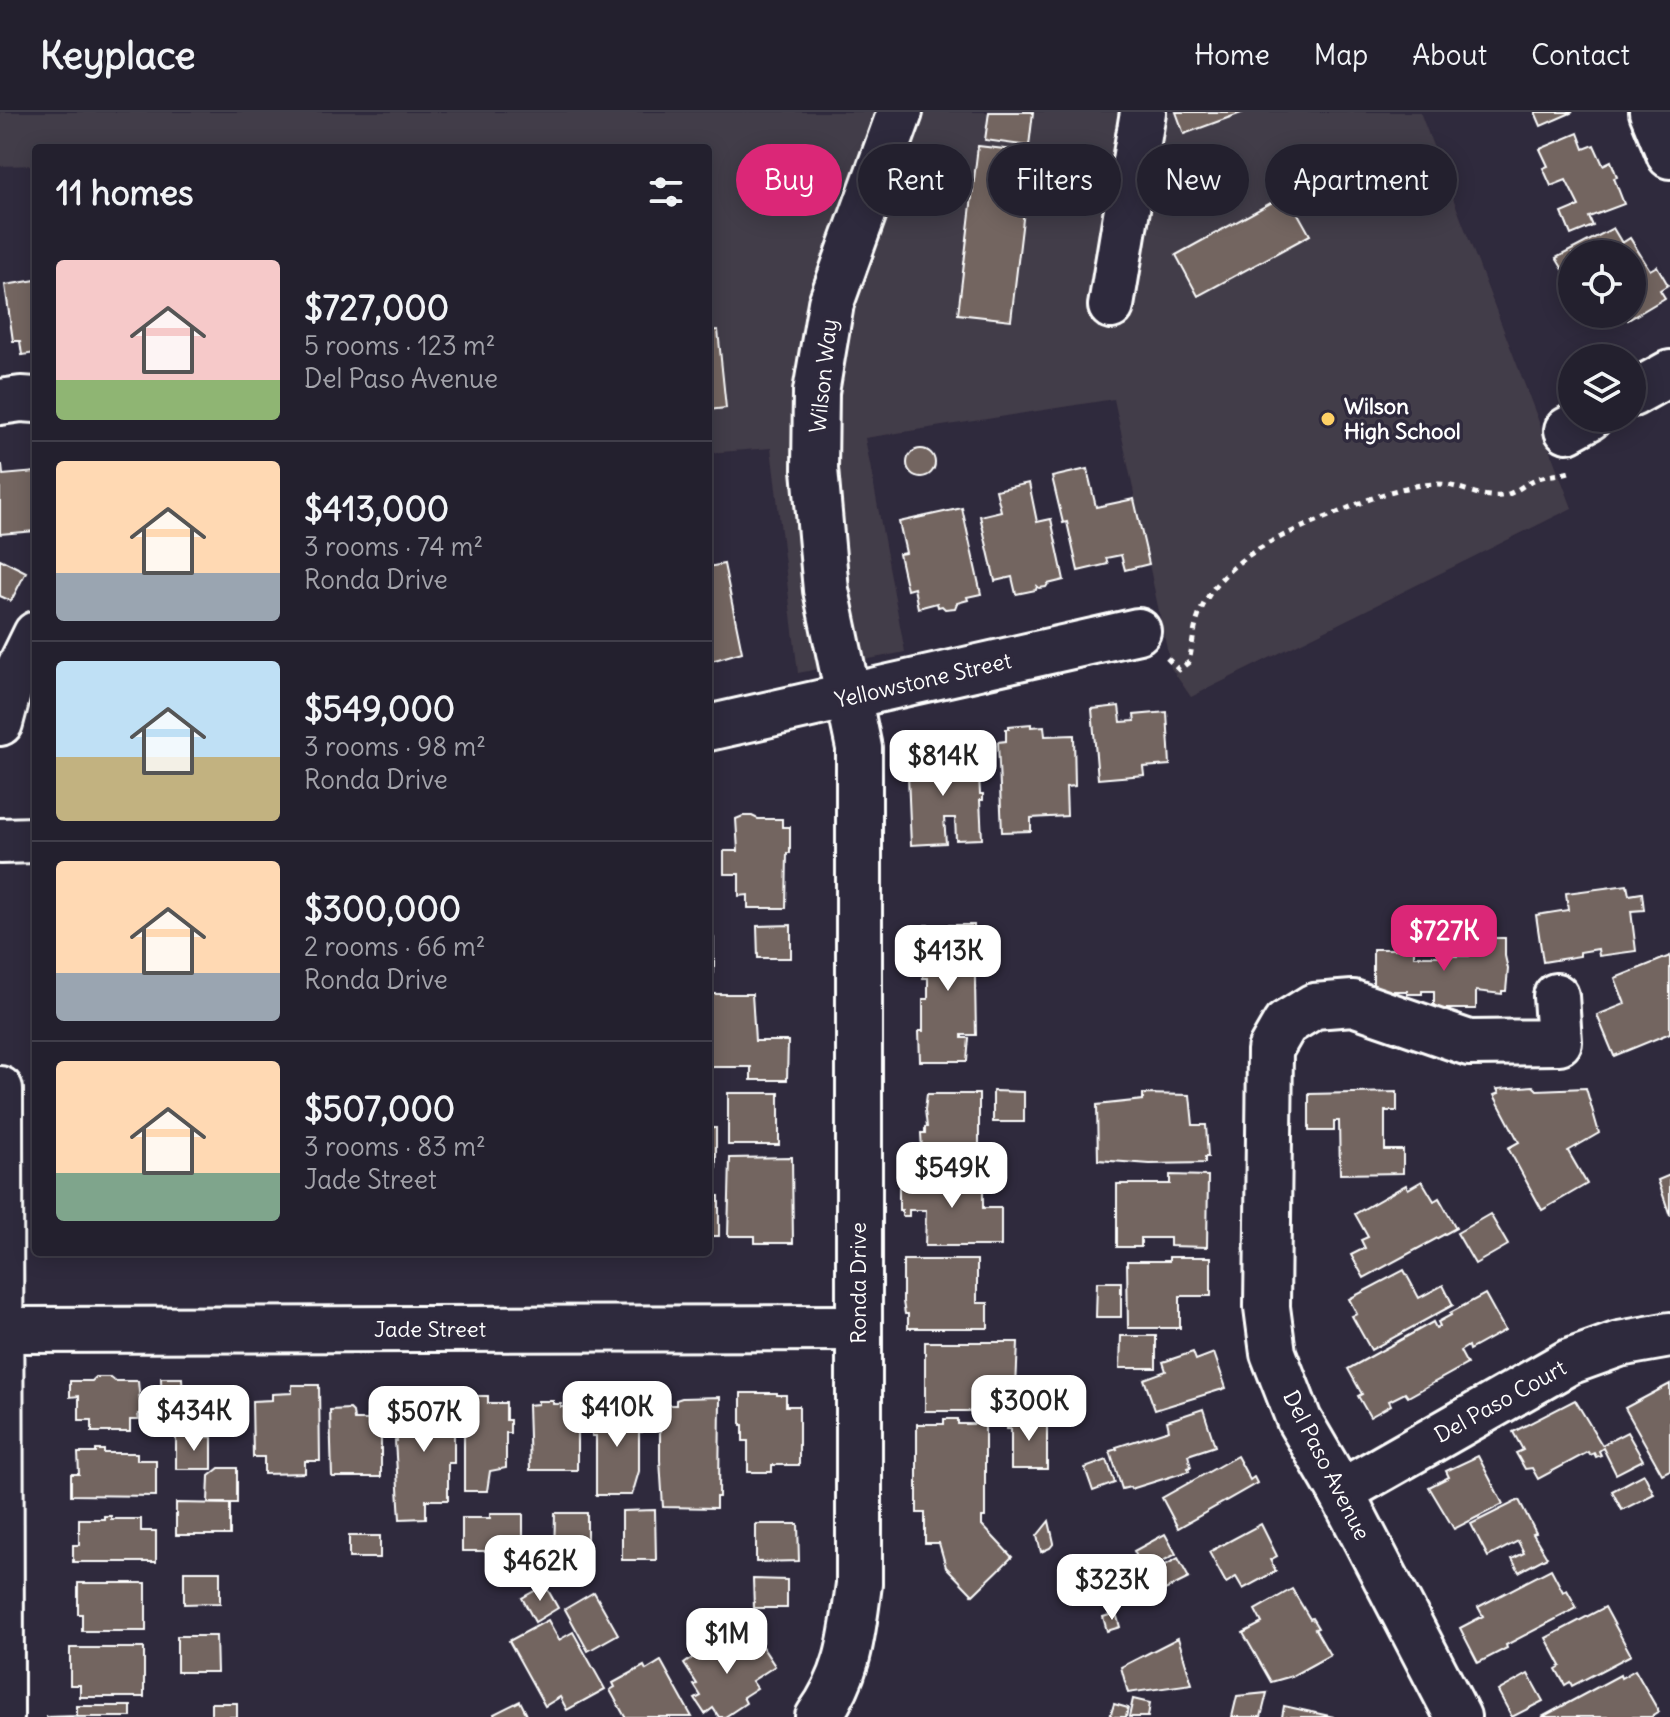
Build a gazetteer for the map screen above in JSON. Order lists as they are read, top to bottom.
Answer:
{
  "streets": {
    "street": [
      "Wilson Way",
      "Yellowstone Street",
      "Ronda Drive",
      "Jade Street",
      "Del Paso Court",
      "Del Paso Avenue"
    ]
  },
  "crossings": [
    ["Wilson Way", "Yellowstone Street"],
    ["Wilson Way", "Ronda Drive"],
    ["Yellowstone Street", "Ronda Drive"],
    ["Ronda Drive", "Jade Street"],
    ["Del Paso Court", "Del Paso Avenue"]
  ],
  "places": ["Wilson High School"],
  "page": {
    "header": "Keyplace",
    "nav": [
      "Home",
      "Map",
      "About",
      "Contact"
    ],
    "chip": [
      "Buy",
      "Rent",
      "Filters",
      "New",
      "Apartment"
    ],
    "heading": "11 homes",
    "list": [
      {
        "name": "$727,000",
        "note": "5 rooms · 123 m² · Del Paso Avenue"
      },
      {
        "name": "$413,000",
        "note": "3 rooms · 74 m² · Ronda Drive"
      },
      {
        "name": "$549,000",
        "note": "3 rooms · 98 m² · Ronda Drive"
      },
      {
        "name": "$300,000",
        "note": "2 rooms · 66 m² · Ronda Drive"
      },
      {
        "name": "$507,000",
        "note": "3 rooms · 83 m² · Jade Street"
      }
    ],
    "price": [
      "$814K",
      "$727K",
      "$413K",
      "$549K",
      "$300K",
      "$410K",
      "$434K",
      "$507K",
      "$462K",
      "$323K",
      "$1M"
    ]
  }
}
